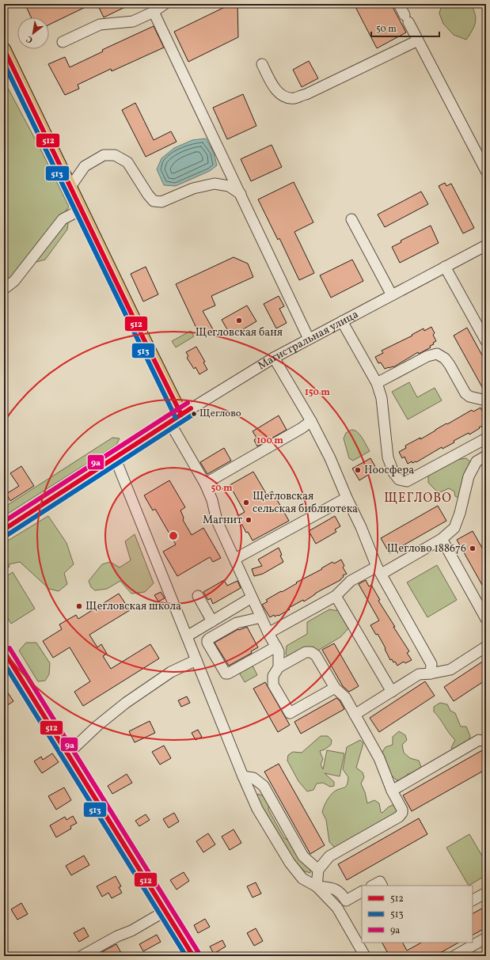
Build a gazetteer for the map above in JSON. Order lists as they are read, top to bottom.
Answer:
{
  "streets": {
    "main road": ["Магистральная улица"]
  },
  "districts": ["ЩЕГЛОВО"],
  "places": [
    "Щегловская баня",
    "Щеглово",
    "Ноосфера",
    "Щегловская сельская библиотека",
    "Магнит",
    "Щеглово 188676",
    "Щегловская школа"
  ],
  "lines": ["transit line 512", "transit line 513", "transit line 9а"],
  "legend": ["512", "513", "9а"],
  "scale_bar": "50 m",
  "north": "bottom left",
  "rings": ["150 m", "100 m", "50 m"]
}
